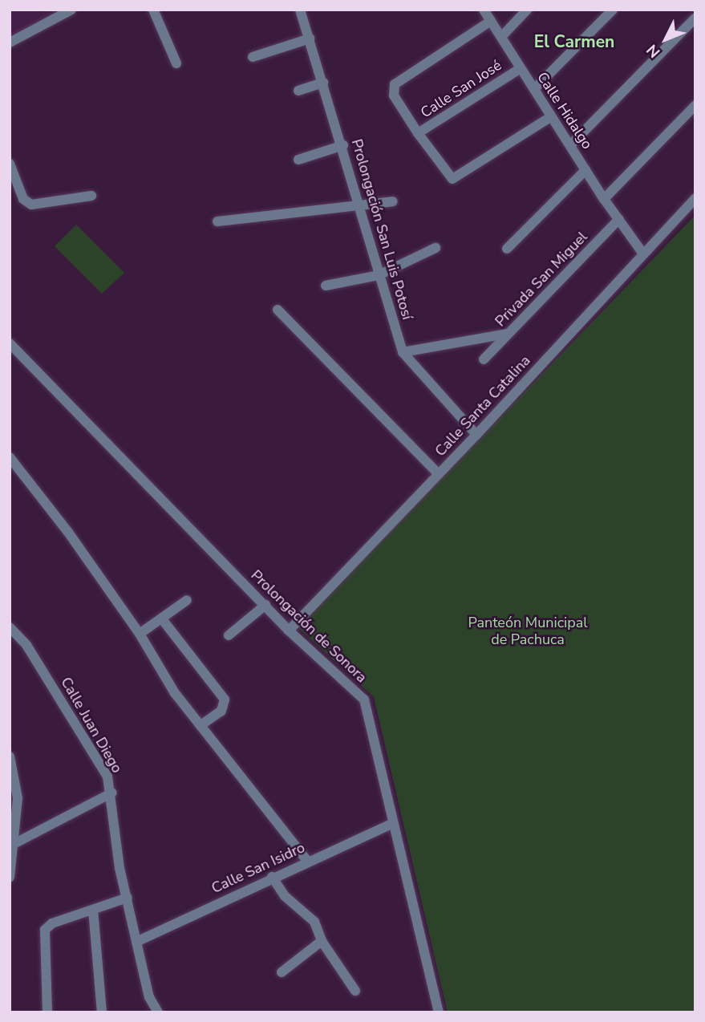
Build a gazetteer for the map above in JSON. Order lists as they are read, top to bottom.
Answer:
{
  "streets": {
    "street": [
      "Calle San José",
      "Calle Hidalgo",
      "Prolongación San Luis Potosí",
      "Privada San Miguel",
      "Calle Santa Catalina",
      "Prolongación de Sonora",
      "Calle Juan Diego",
      "Calle San Isidro"
    ]
  },
  "crossings": [
    ["Calle San José", "Calle Hidalgo"],
    ["Calle Hidalgo", "Privada San Miguel"],
    ["Calle Hidalgo", "Calle Santa Catalina"],
    ["Prolongación San Luis Potosí", "Calle Santa Catalina"],
    ["Calle Santa Catalina", "Prolongación de Sonora"],
    ["Prolongación de Sonora", "Calle San Isidro"],
    ["Calle Juan Diego", "Calle San Isidro"]
  ],
  "districts": ["El Carmen"],
  "parks": ["Panteón Municipal de Pachuca"],
  "north": "bottom left"
}
